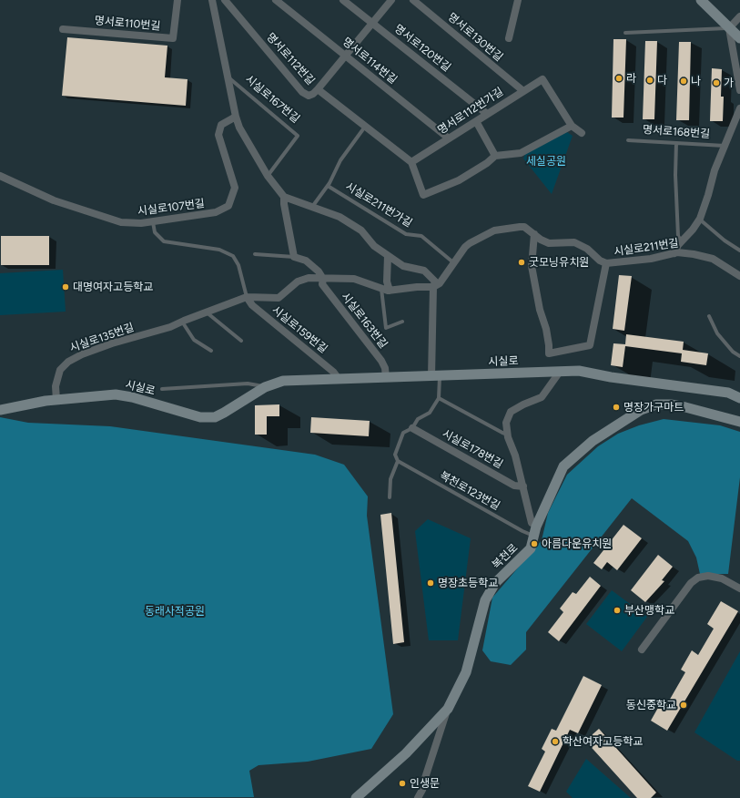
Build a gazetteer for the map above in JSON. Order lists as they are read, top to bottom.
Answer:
{
  "streets": {
    "main road": ["시실로", "복천로"],
    "street": [
      "명서로110번길",
      "명서로130번길",
      "명서로120번길",
      "명서로112번길",
      "명서로114번길",
      "시실로167번길",
      "명서로112번가길",
      "명서로168번길",
      "시실로107번길",
      "시실로211번길",
      "시실로163번길",
      "시실로159번길",
      "시실로135번길",
      "시실로178번길"
    ],
    "lane": ["시실로211번가길", "복천로123번길"]
  },
  "crossings": [
    ["명서로130번길", "명서로112번가길"],
    ["명서로120번길", "명서로112번가길"],
    ["명서로112번길", "명서로112번가길"],
    ["명서로114번길", "명서로112번가길"],
    ["시실로167번길", "시실로107번길"],
    ["명서로168번길", "시실로211번길"],
    ["시실로211번가길", "시실로211번길"],
    ["시실로163번길", "시실로135번길"],
    ["시실로163번길", "시실로"],
    ["시실로159번길", "시실로135번길"],
    ["시실로159번길", "시실로"],
    ["시실로135번길", "시실로"],
    ["시실로", "시실로178번길"],
    ["시실로178번길", "복천로"],
    ["복천로123번길", "복천로"]
  ],
  "parks": ["세실공원", "동래사적공원"],
  "places": [
    "라",
    "다",
    "나",
    "가",
    "굿모닝유치원",
    "대명여자고등학교",
    "명장가구마트",
    "아름다운유치원",
    "명장초등학교",
    "부산맹학교",
    "동신중학교",
    "학산여자고등학교",
    "인생문"
  ]
}
